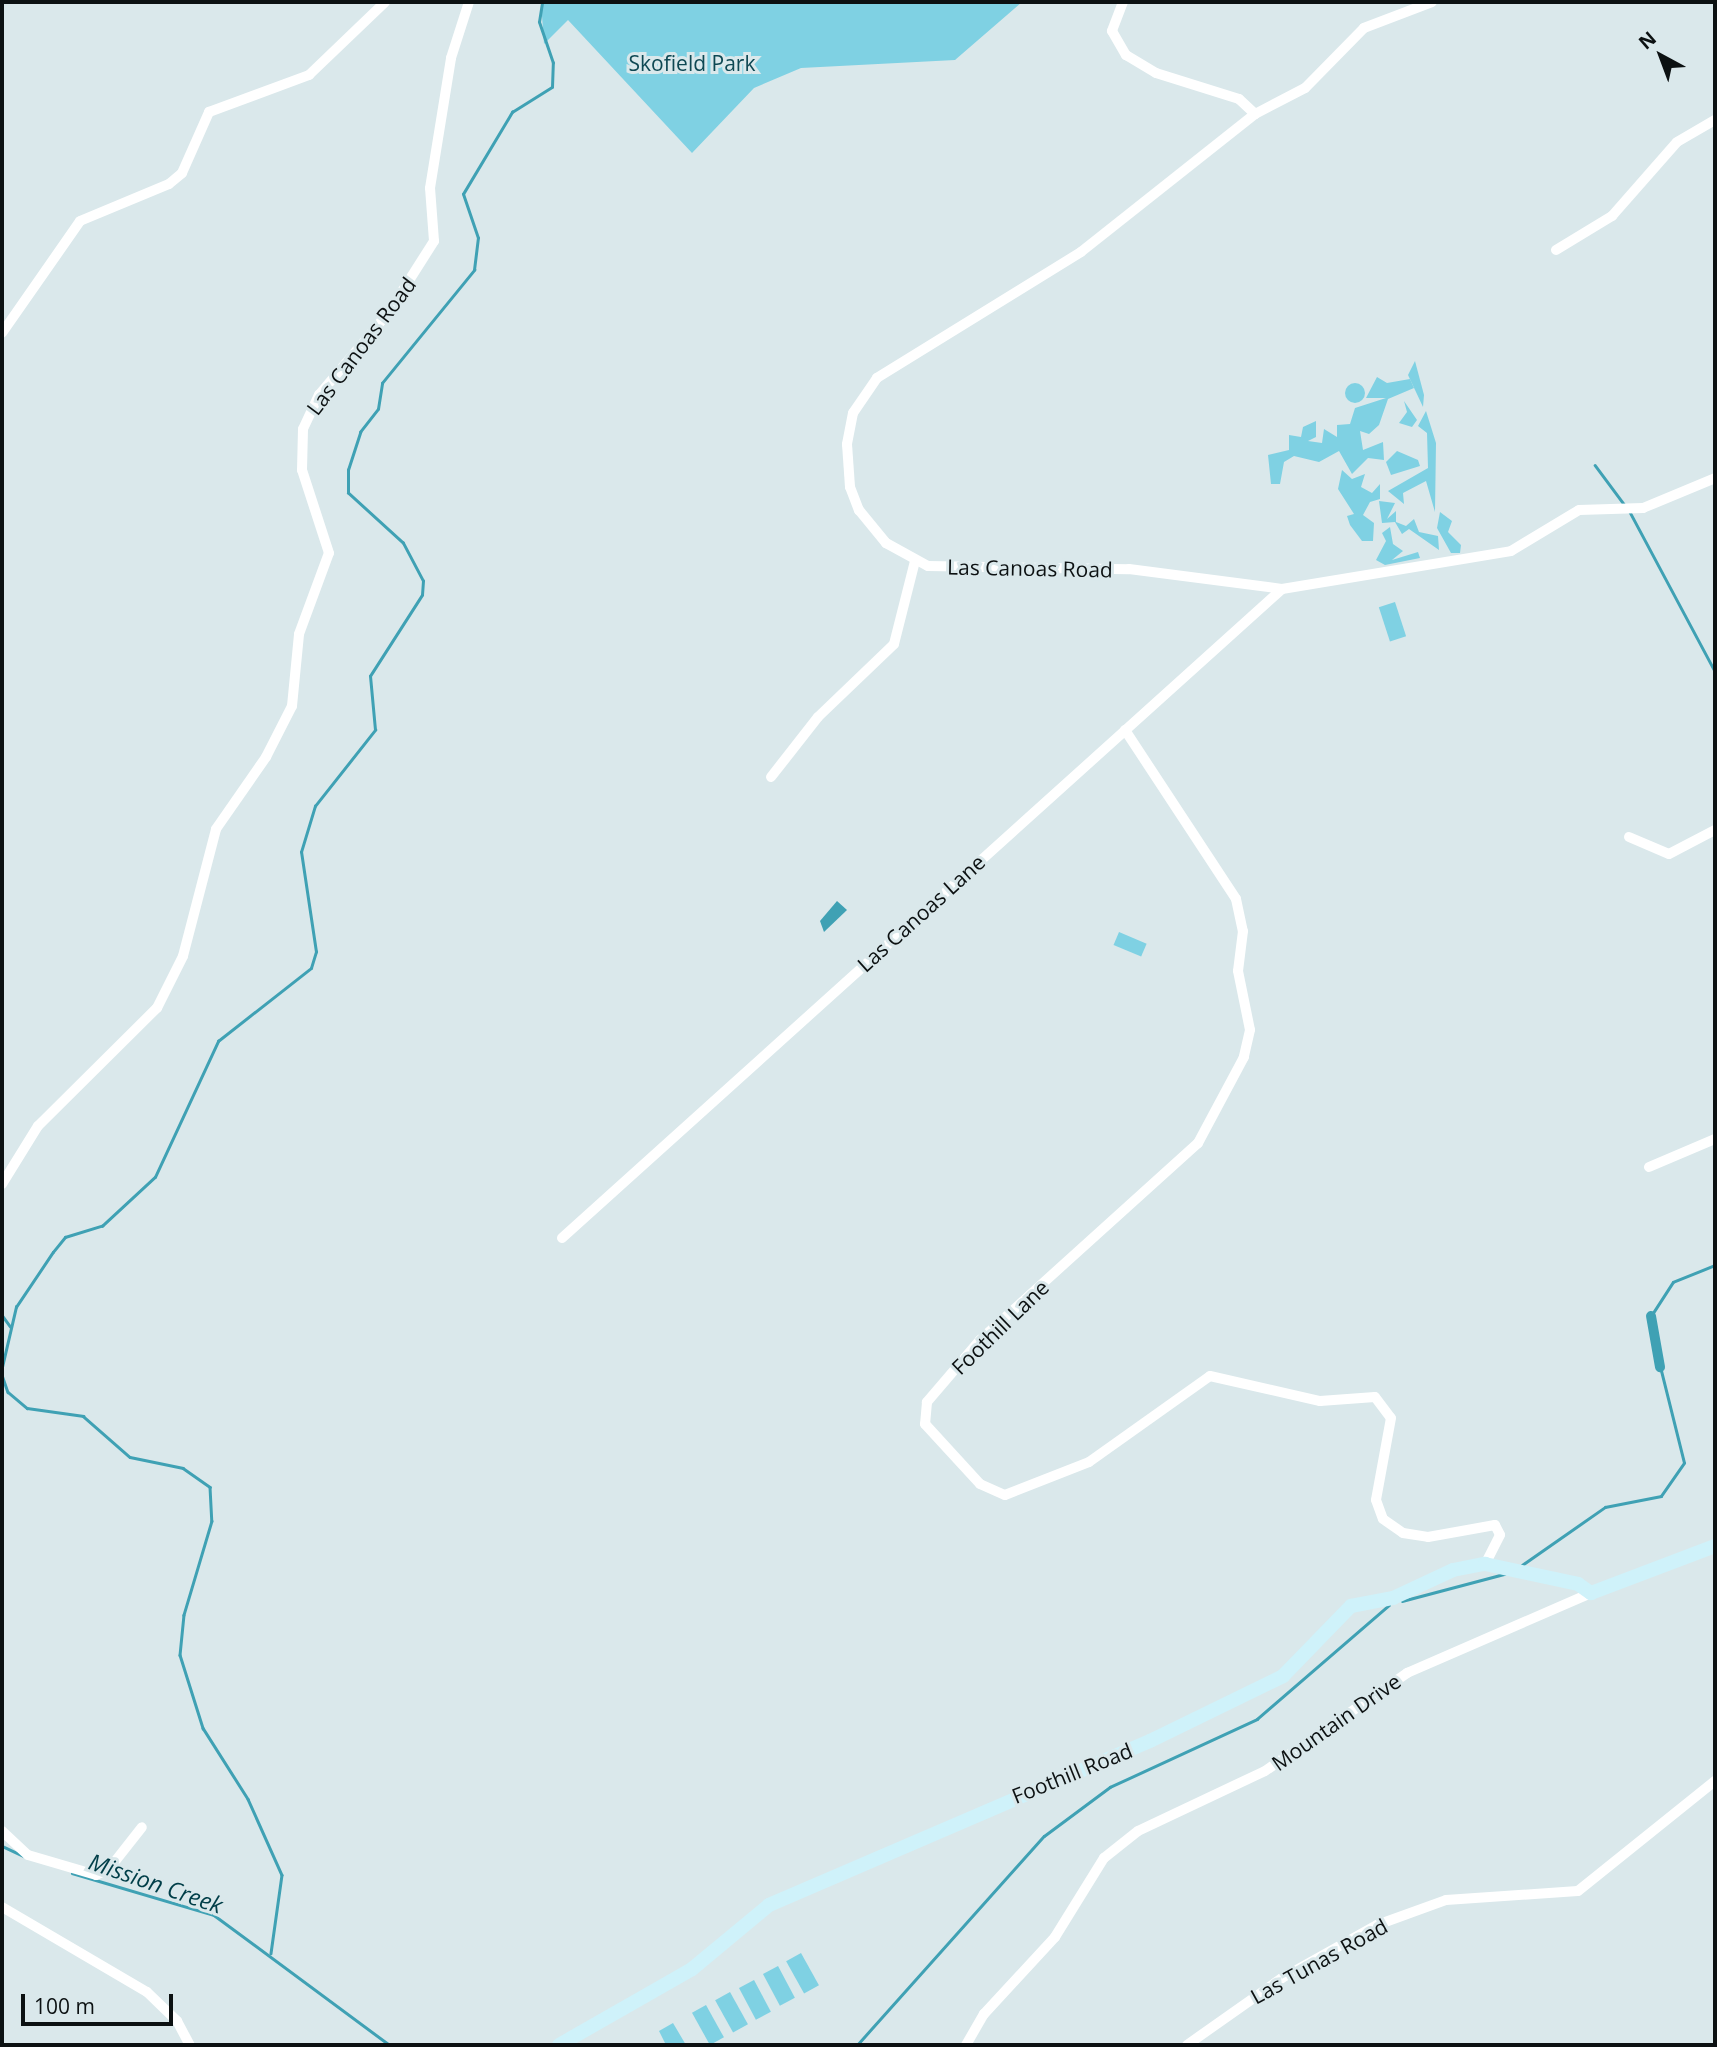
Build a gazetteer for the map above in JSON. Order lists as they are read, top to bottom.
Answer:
{
  "streets": {
    "main road": ["Mountain Drive", "Foothill Road"],
    "street": [
      "Las Canoas Road",
      "Las Canoas Lane",
      "Foothill Lane",
      "Las Tunas Road"
    ]
  },
  "crossings": [
    ["Las Canoas Road", "Las Canoas Lane"],
    ["Las Canoas Lane", "Foothill Lane"],
    ["Foothill Lane", "Foothill Road"],
    ["Mountain Drive", "Foothill Road"]
  ],
  "water": ["Mission Creek"],
  "parks": ["Skofield Park"],
  "scale_bar": "100 m",
  "north": "top left"
}
